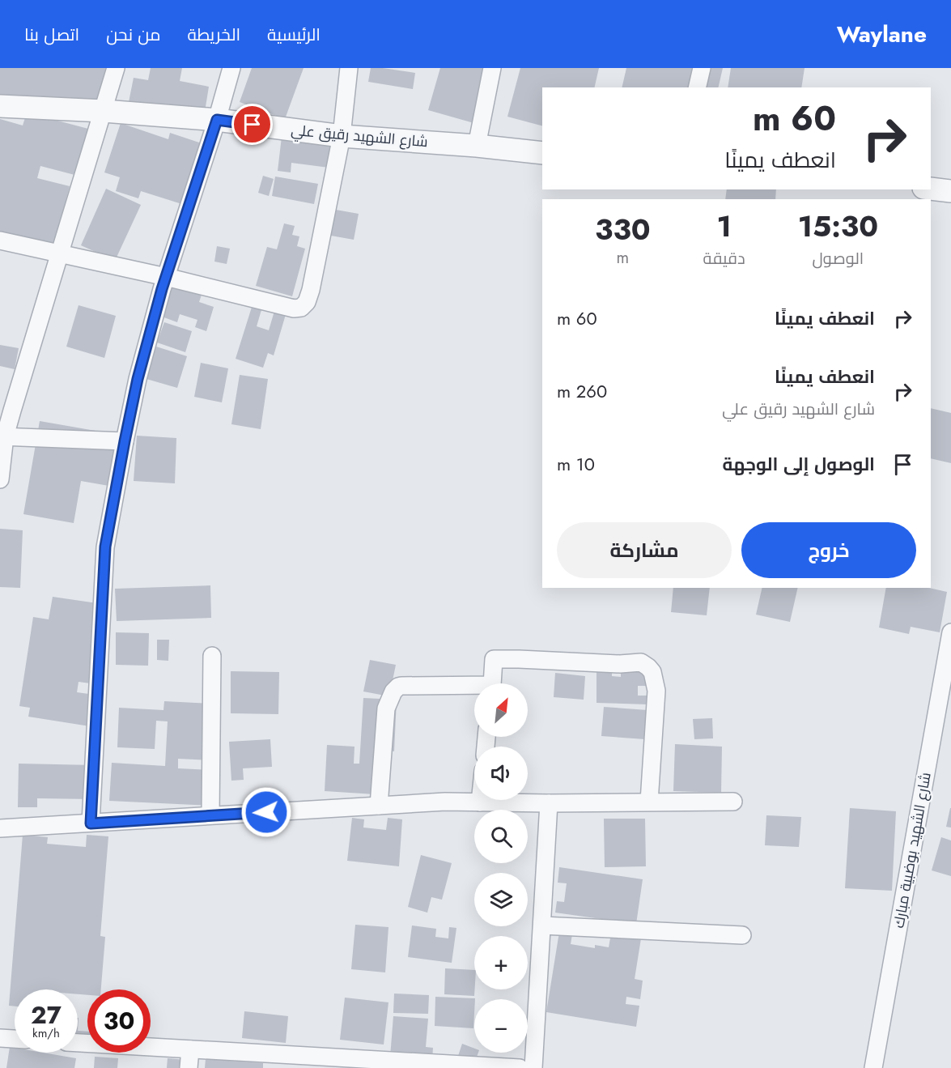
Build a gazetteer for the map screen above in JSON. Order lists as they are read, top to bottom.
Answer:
{
  "streets": {
    "street": ["شارع الشهيد رقيق علي", "شارع الشهيد بوضبية مبارك"]
  },
  "north": "top right",
  "page": {
    "header": "Waylane",
    "nav": [
      "الرئيسية",
      "الخريطة",
      "من نحن",
      "اتصل بنا"
    ],
    "turn": ["60 m", "انعطف يمينًا"],
    "eta": [
      "15:30",
      "الوصول",
      "1",
      "دقيقة",
      "330",
      "m"
    ],
    "list": [
      {
        "name": "انعطف يمينًا",
        "value": "60 m"
      },
      {
        "name": "انعطف يمينًا",
        "note": "شارع الشهيد رقيق علي",
        "value": "260 m"
      },
      {
        "name": "الوصول إلى الوجهة",
        "value": "10 m"
      }
    ],
    "buttons": ["خروج", "مشاركة"],
    "map_buttons": ["+", "−"],
    "speed": "27 km/h",
    "limit": "30"
  }
}
